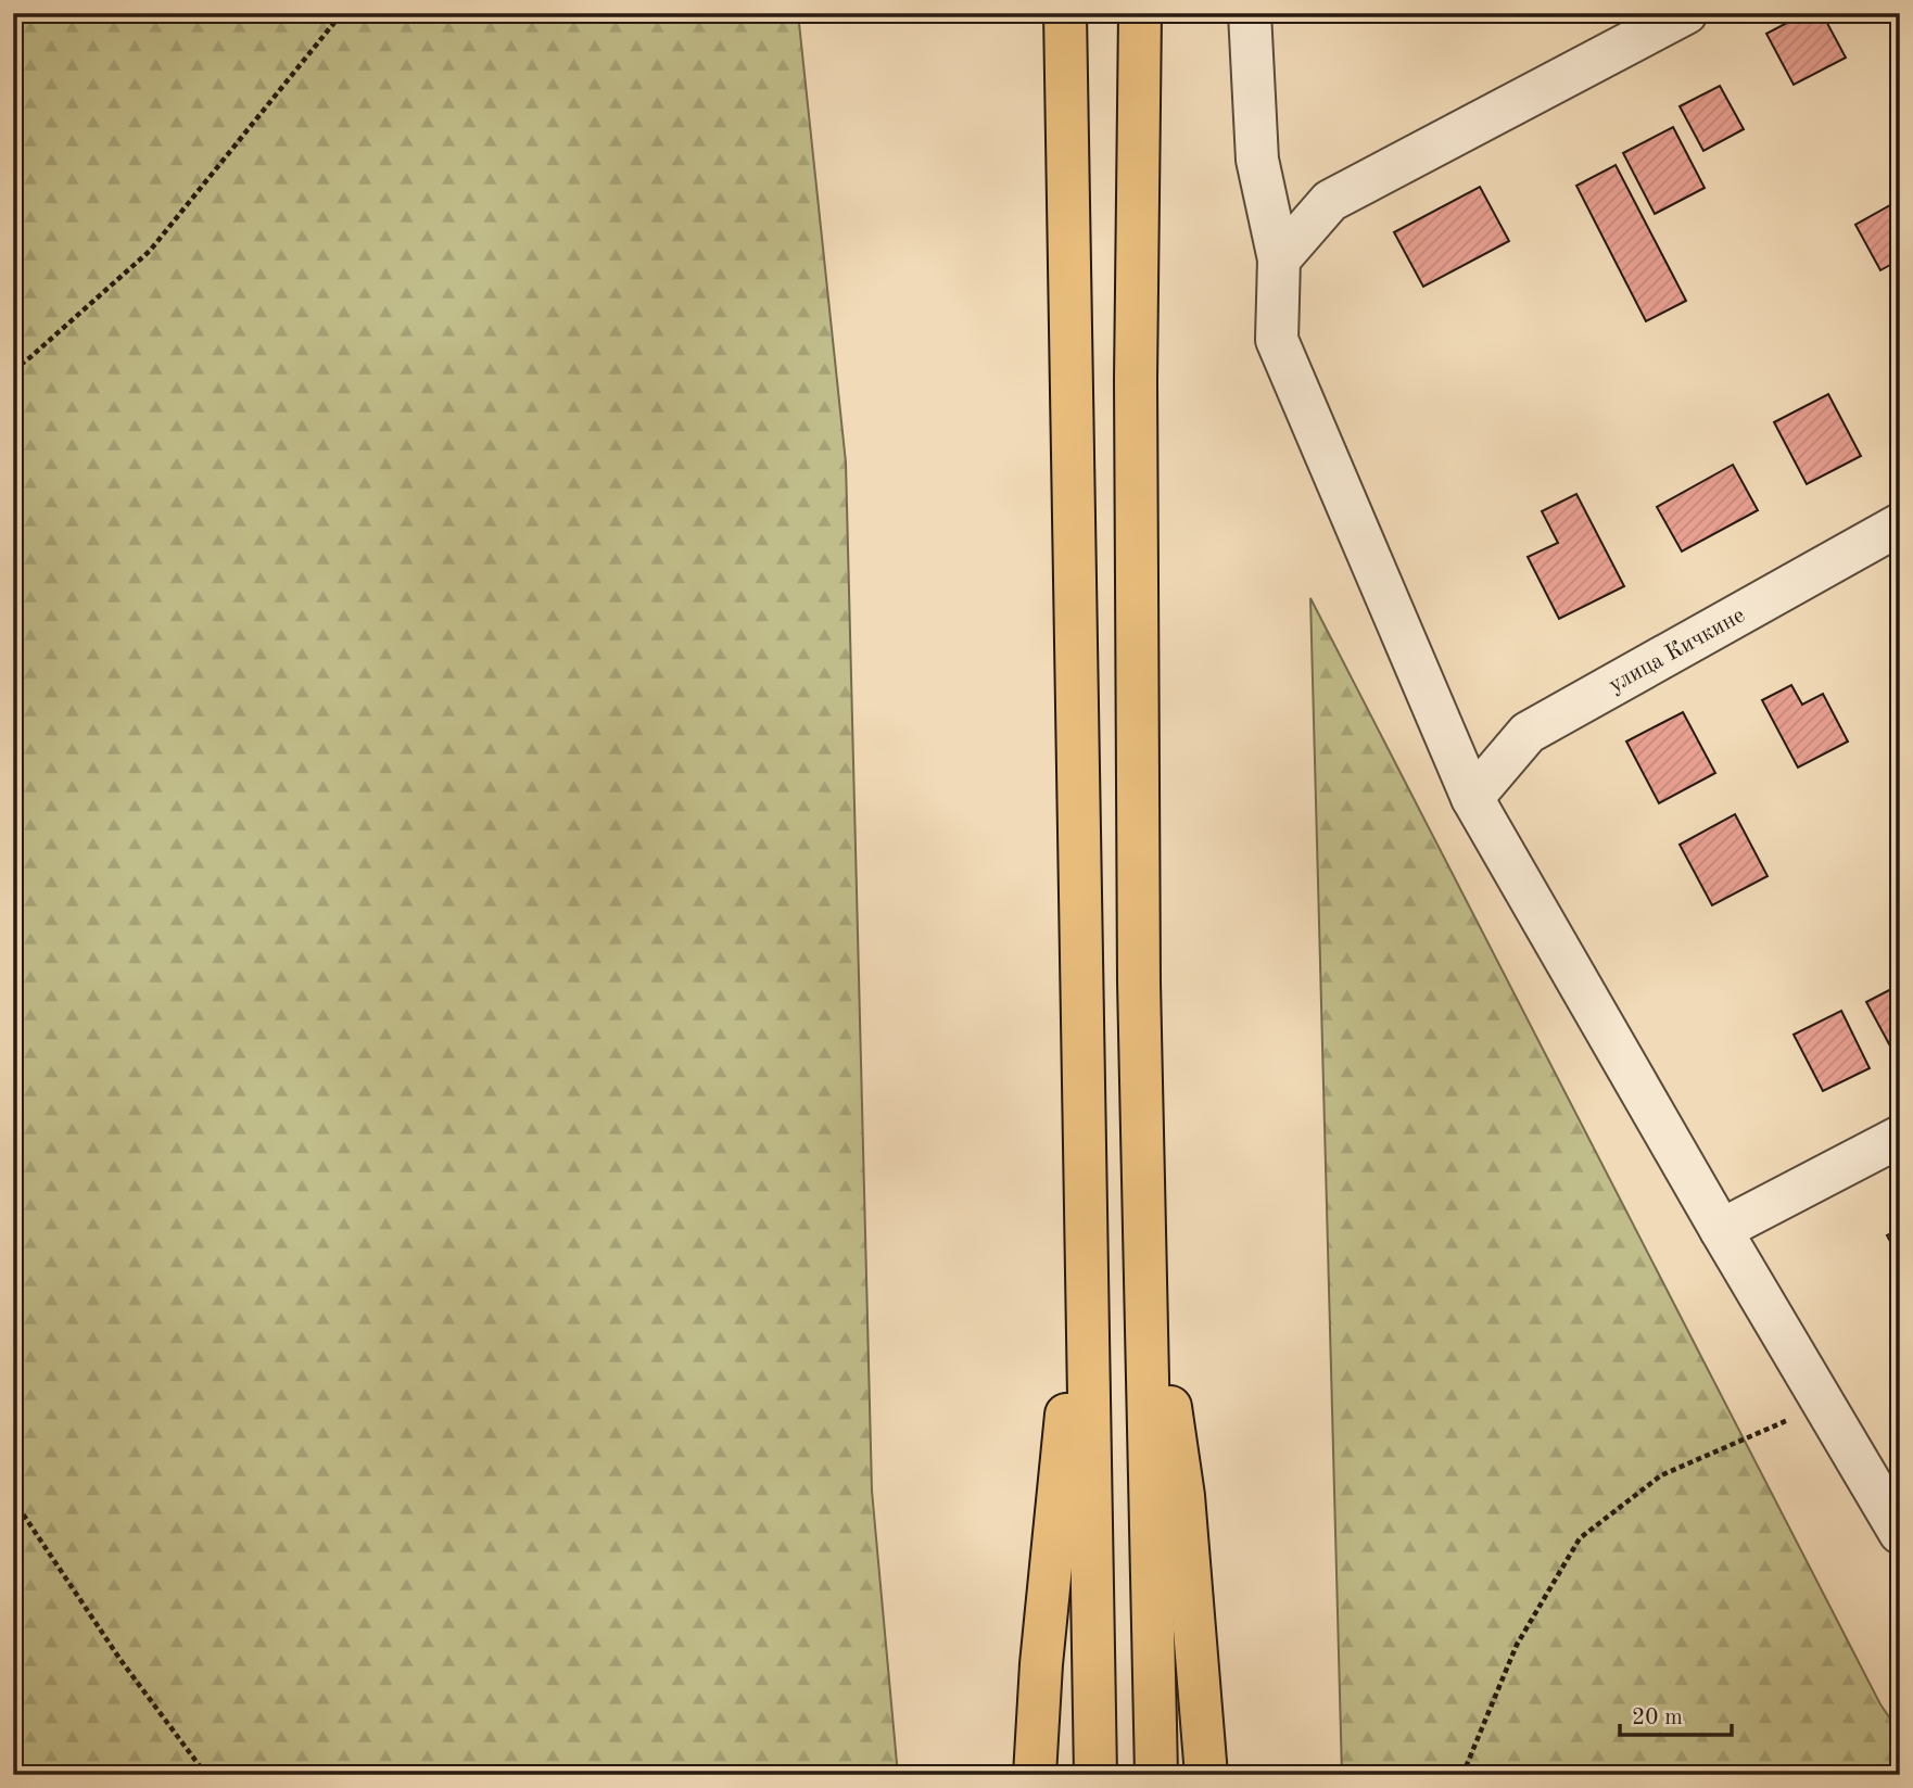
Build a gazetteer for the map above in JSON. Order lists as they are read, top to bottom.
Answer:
{
  "streets": {
    "street": ["улица Кичкине"]
  },
  "scale_bar": "20 m"
}
